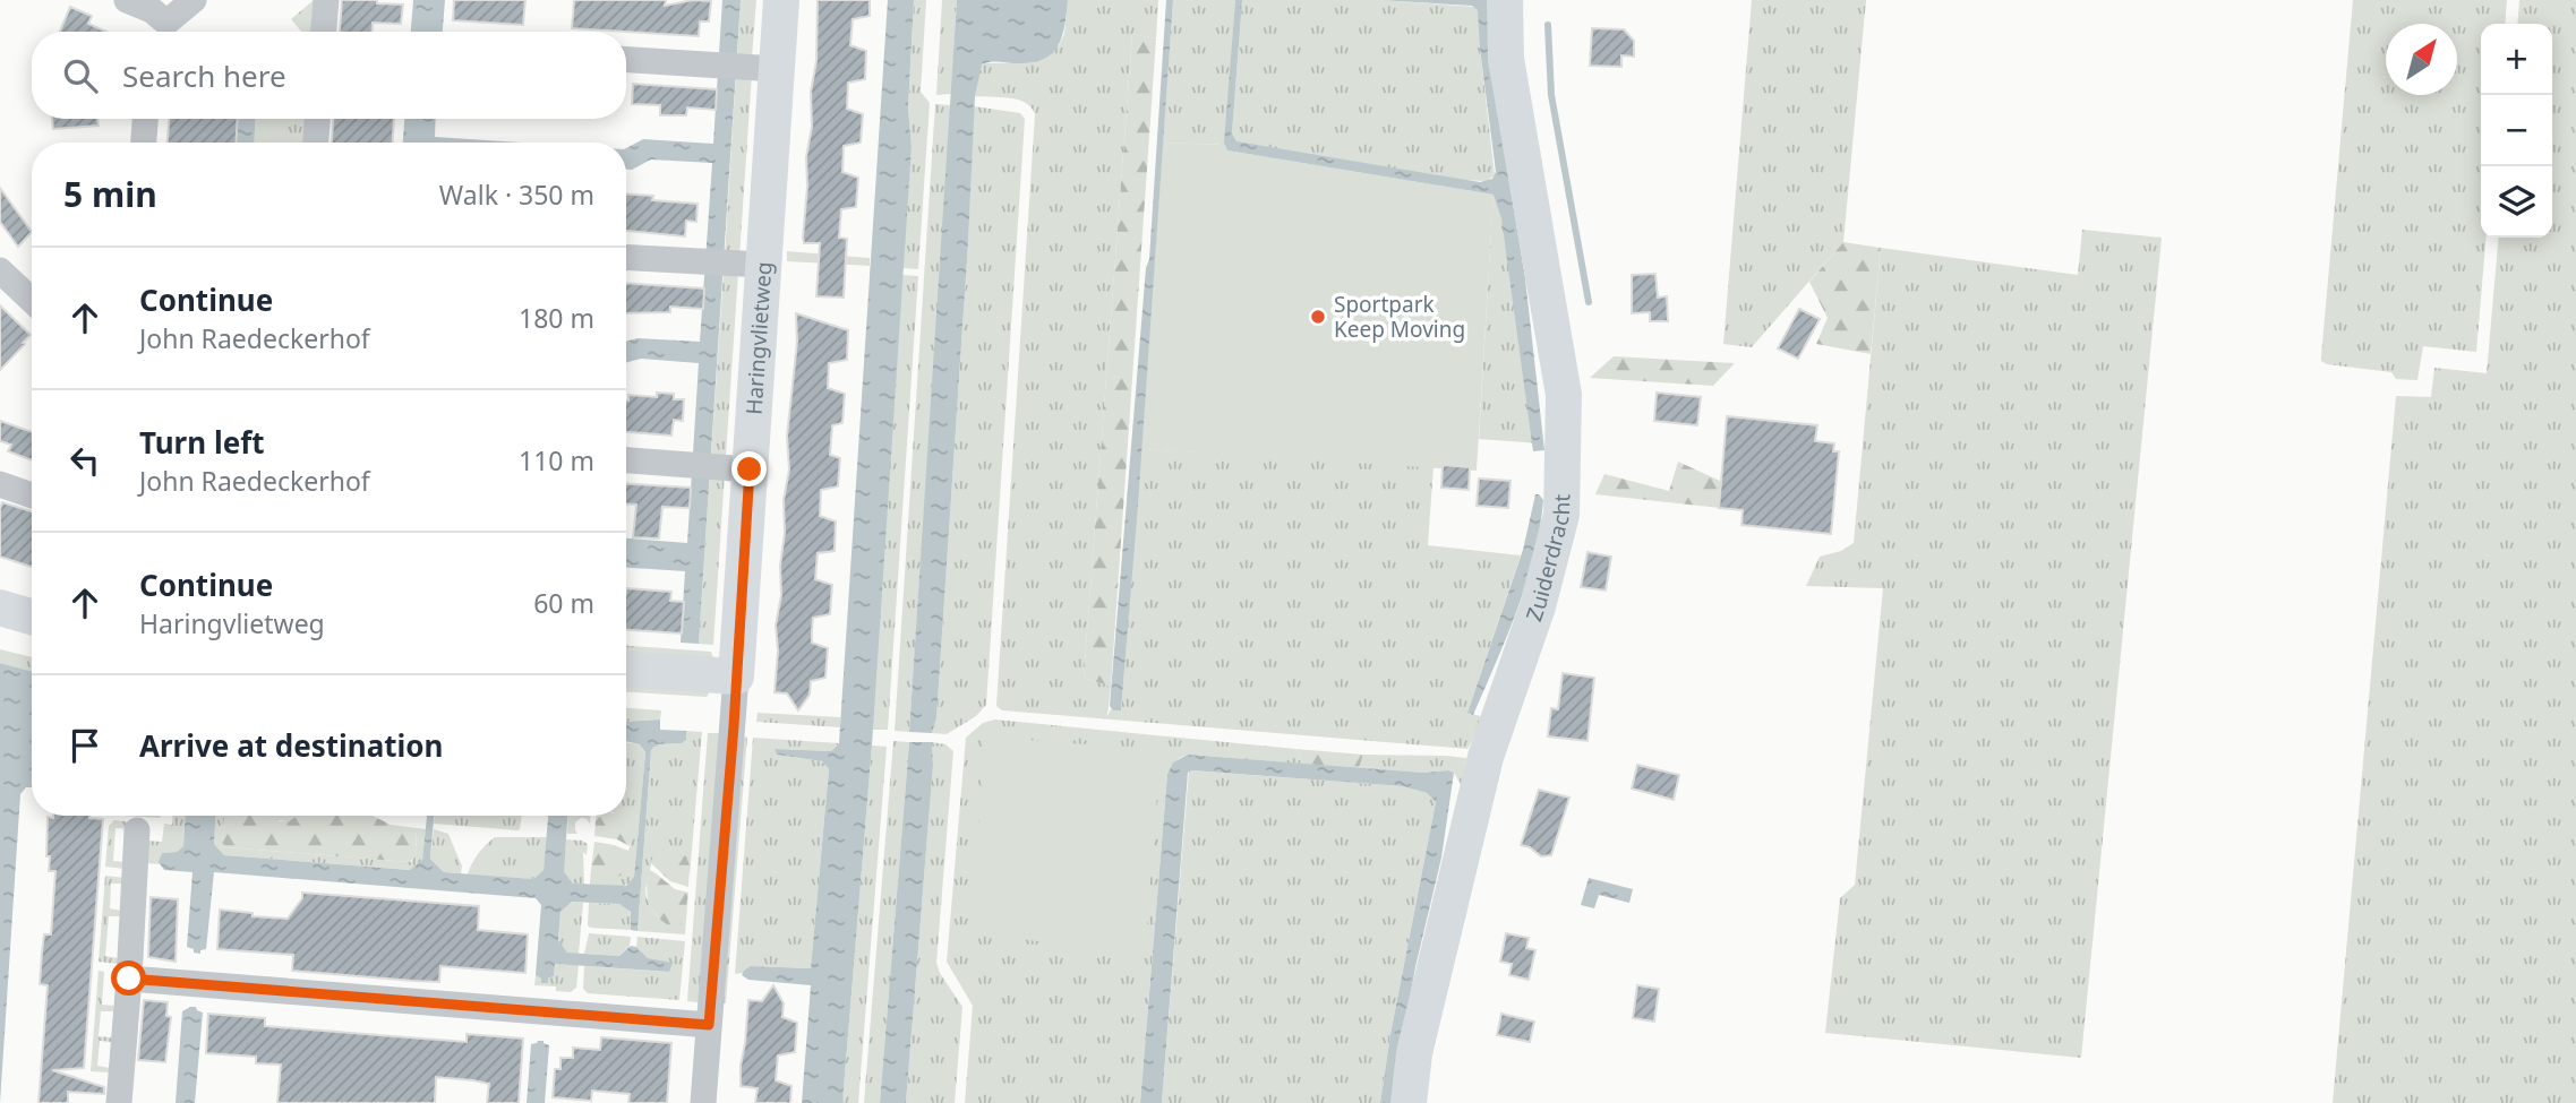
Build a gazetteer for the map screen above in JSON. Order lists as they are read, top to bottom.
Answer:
{
  "streets": {
    "street": ["Haringvlietweg", "Zuiderdracht"]
  },
  "places": ["Sportpark Keep Moving"],
  "north": "top right",
  "page": {
    "map_buttons": ["+", "−"],
    "search": "Search here",
    "heading": ["5 min", "Walk · 350 m"],
    "list": [
      ["Continue", "John Raedeckerhof", "180 m"],
      ["Turn left", "John Raedeckerhof", "110 m"],
      ["Continue", "Haringvlietweg", "60 m"],
      "Arrive at destination"
    ]
  }
}
